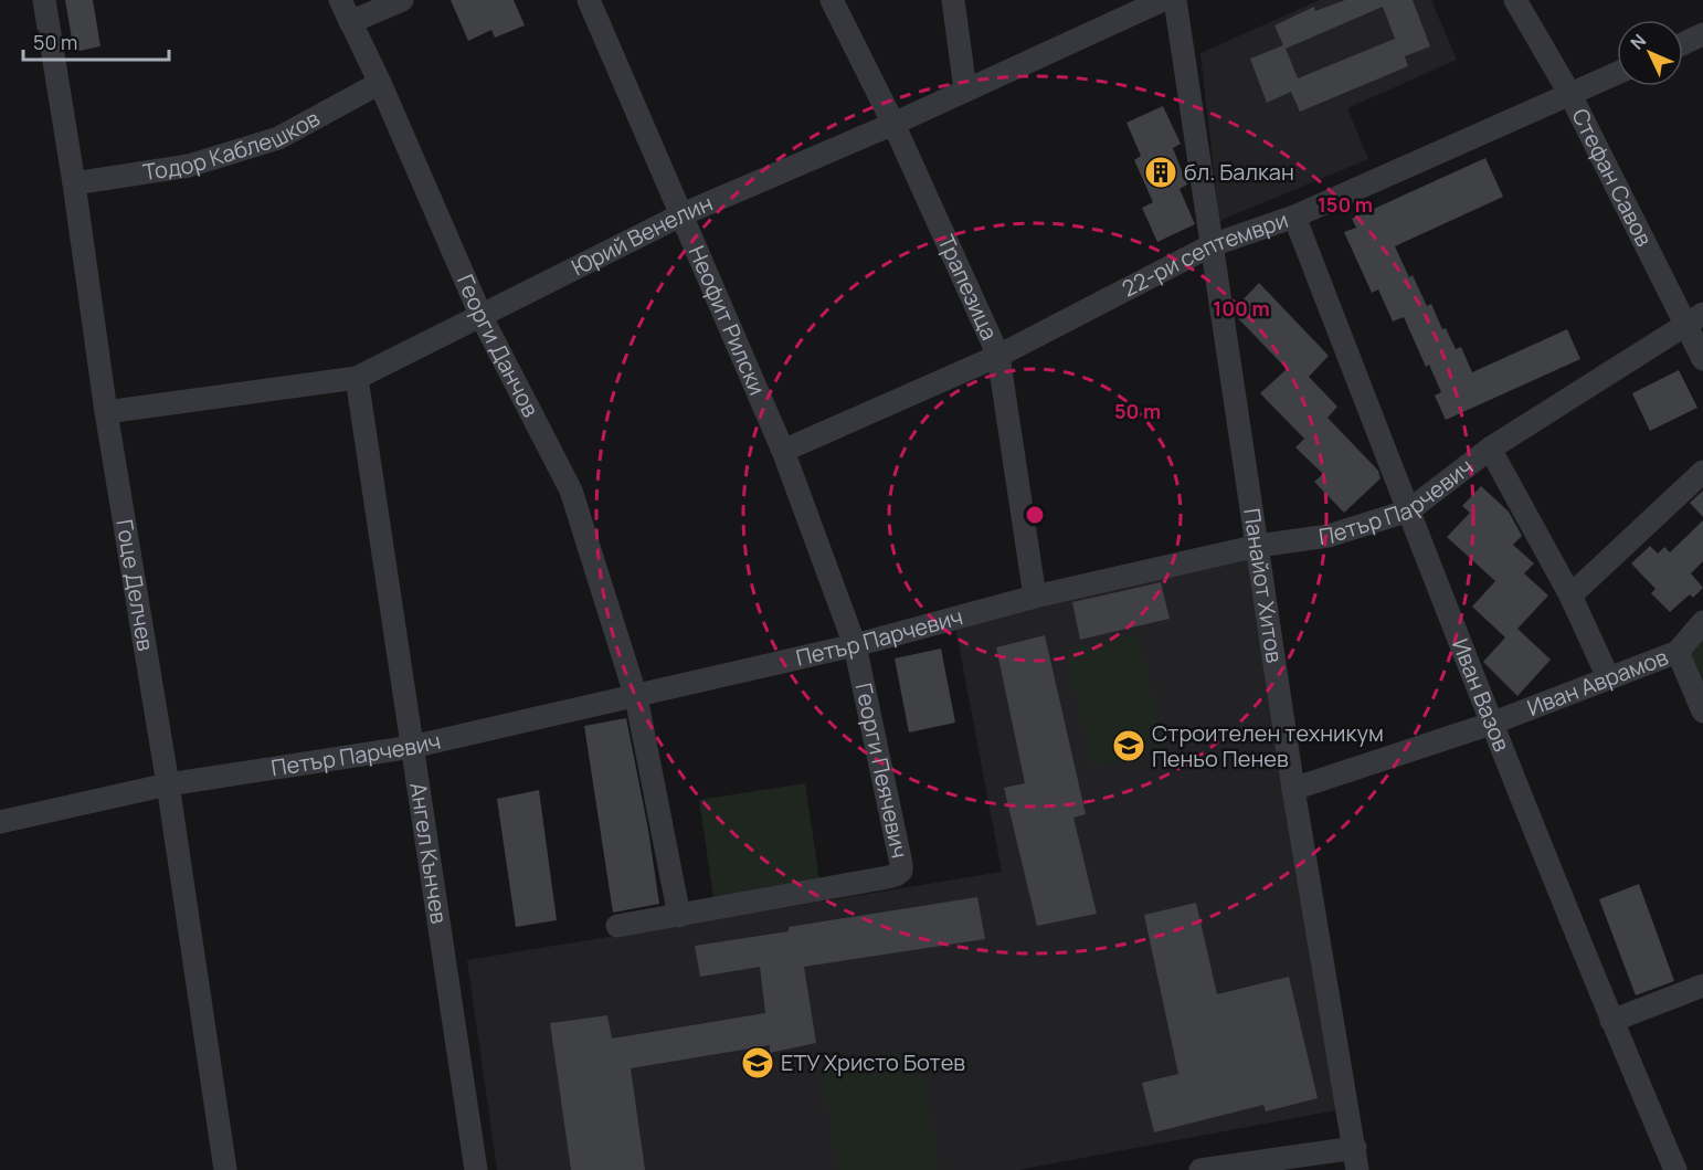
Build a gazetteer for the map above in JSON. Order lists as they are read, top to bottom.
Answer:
{
  "streets": {
    "street": [
      "Тодор Каблешков",
      "Стефан Савов",
      "Юрий Венелин",
      "22-ри септември",
      "Трапезица",
      "Неофит Рилски",
      "Георги Данчов",
      "Петър Парчевич",
      "Гоце Делчев",
      "Панайот Хитов",
      "Иван Аврамов",
      "Иван Вазов",
      "Георги Пеячевич",
      "Ангел Кънчев"
    ]
  },
  "crossings": [
    ["Тодор Каблешков", "Георги Данчов"],
    ["Тодор Каблешков", "Гоце Делчев"],
    ["Стефан Савов", "22-ри септември"],
    ["Стефан Савов", "Петър Парчевич"],
    ["Юрий Венелин", "Трапезица"],
    ["Юрий Венелин", "Неофит Рилски"],
    ["Юрий Венелин", "Георги Данчов"],
    ["Юрий Венелин", "Гоце Делчев"],
    ["Юрий Венелин", "Ангел Кънчев"],
    ["22-ри септември", "Трапезица"],
    ["22-ри септември", "Неофит Рилски"],
    ["22-ри септември", "Панайот Хитов"],
    ["22-ри септември", "Иван Вазов"],
    ["Трапезица", "Петър Парчевич"],
    ["Неофит Рилски", "Петър Парчевич"],
    ["Неофит Рилски", "Георги Пеячевич"],
    ["Георги Данчов", "Петър Парчевич"],
    ["Петър Парчевич", "Гоце Делчев"],
    ["Петър Парчевич", "Панайот Хитов"],
    ["Петър Парчевич", "Иван Вазов"],
    ["Петър Парчевич", "Георги Пеячевич"],
    ["Петър Парчевич", "Ангел Кънчев"],
    ["Панайот Хитов", "Иван Аврамов"],
    ["Иван Аврамов", "Иван Вазов"]
  ],
  "places": {
    "building": ["бл. Балкан"],
    "school or university": ["Строителен техникум Пеньо Пенев", "ЕТУ Христо Ботев"]
  },
  "scale_bar": "50 m",
  "north": "top left",
  "rings": ["150 m", "100 m", "50 m"]
}
